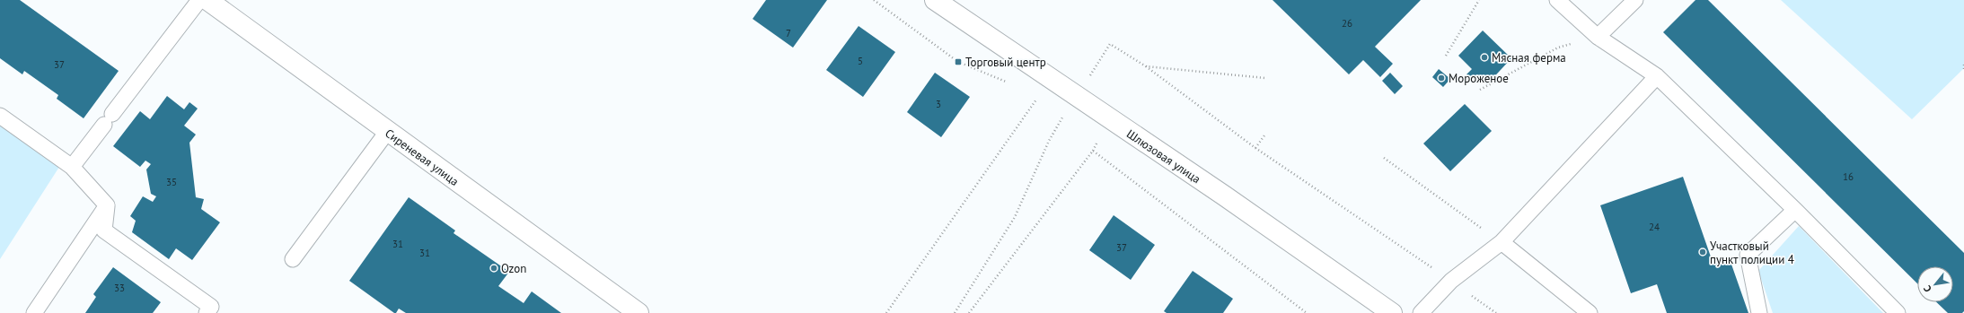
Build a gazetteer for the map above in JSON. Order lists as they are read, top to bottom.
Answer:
{
  "streets": {
    "main road": ["Шлюзовая улица", "Сиреневая улица"]
  },
  "places": {
    "other": [
      "Мясная ферма",
      "Мороженое",
      "Участковый пункт полиции 4",
      "Ozon"
    ],
    "transit": ["Торговый центр"]
  },
  "house_numbers": [
    "26",
    "7",
    "5",
    "37",
    "3",
    "16",
    "35",
    "24",
    "31",
    "37",
    "31",
    "33"
  ],
  "north": "bottom left"
}
